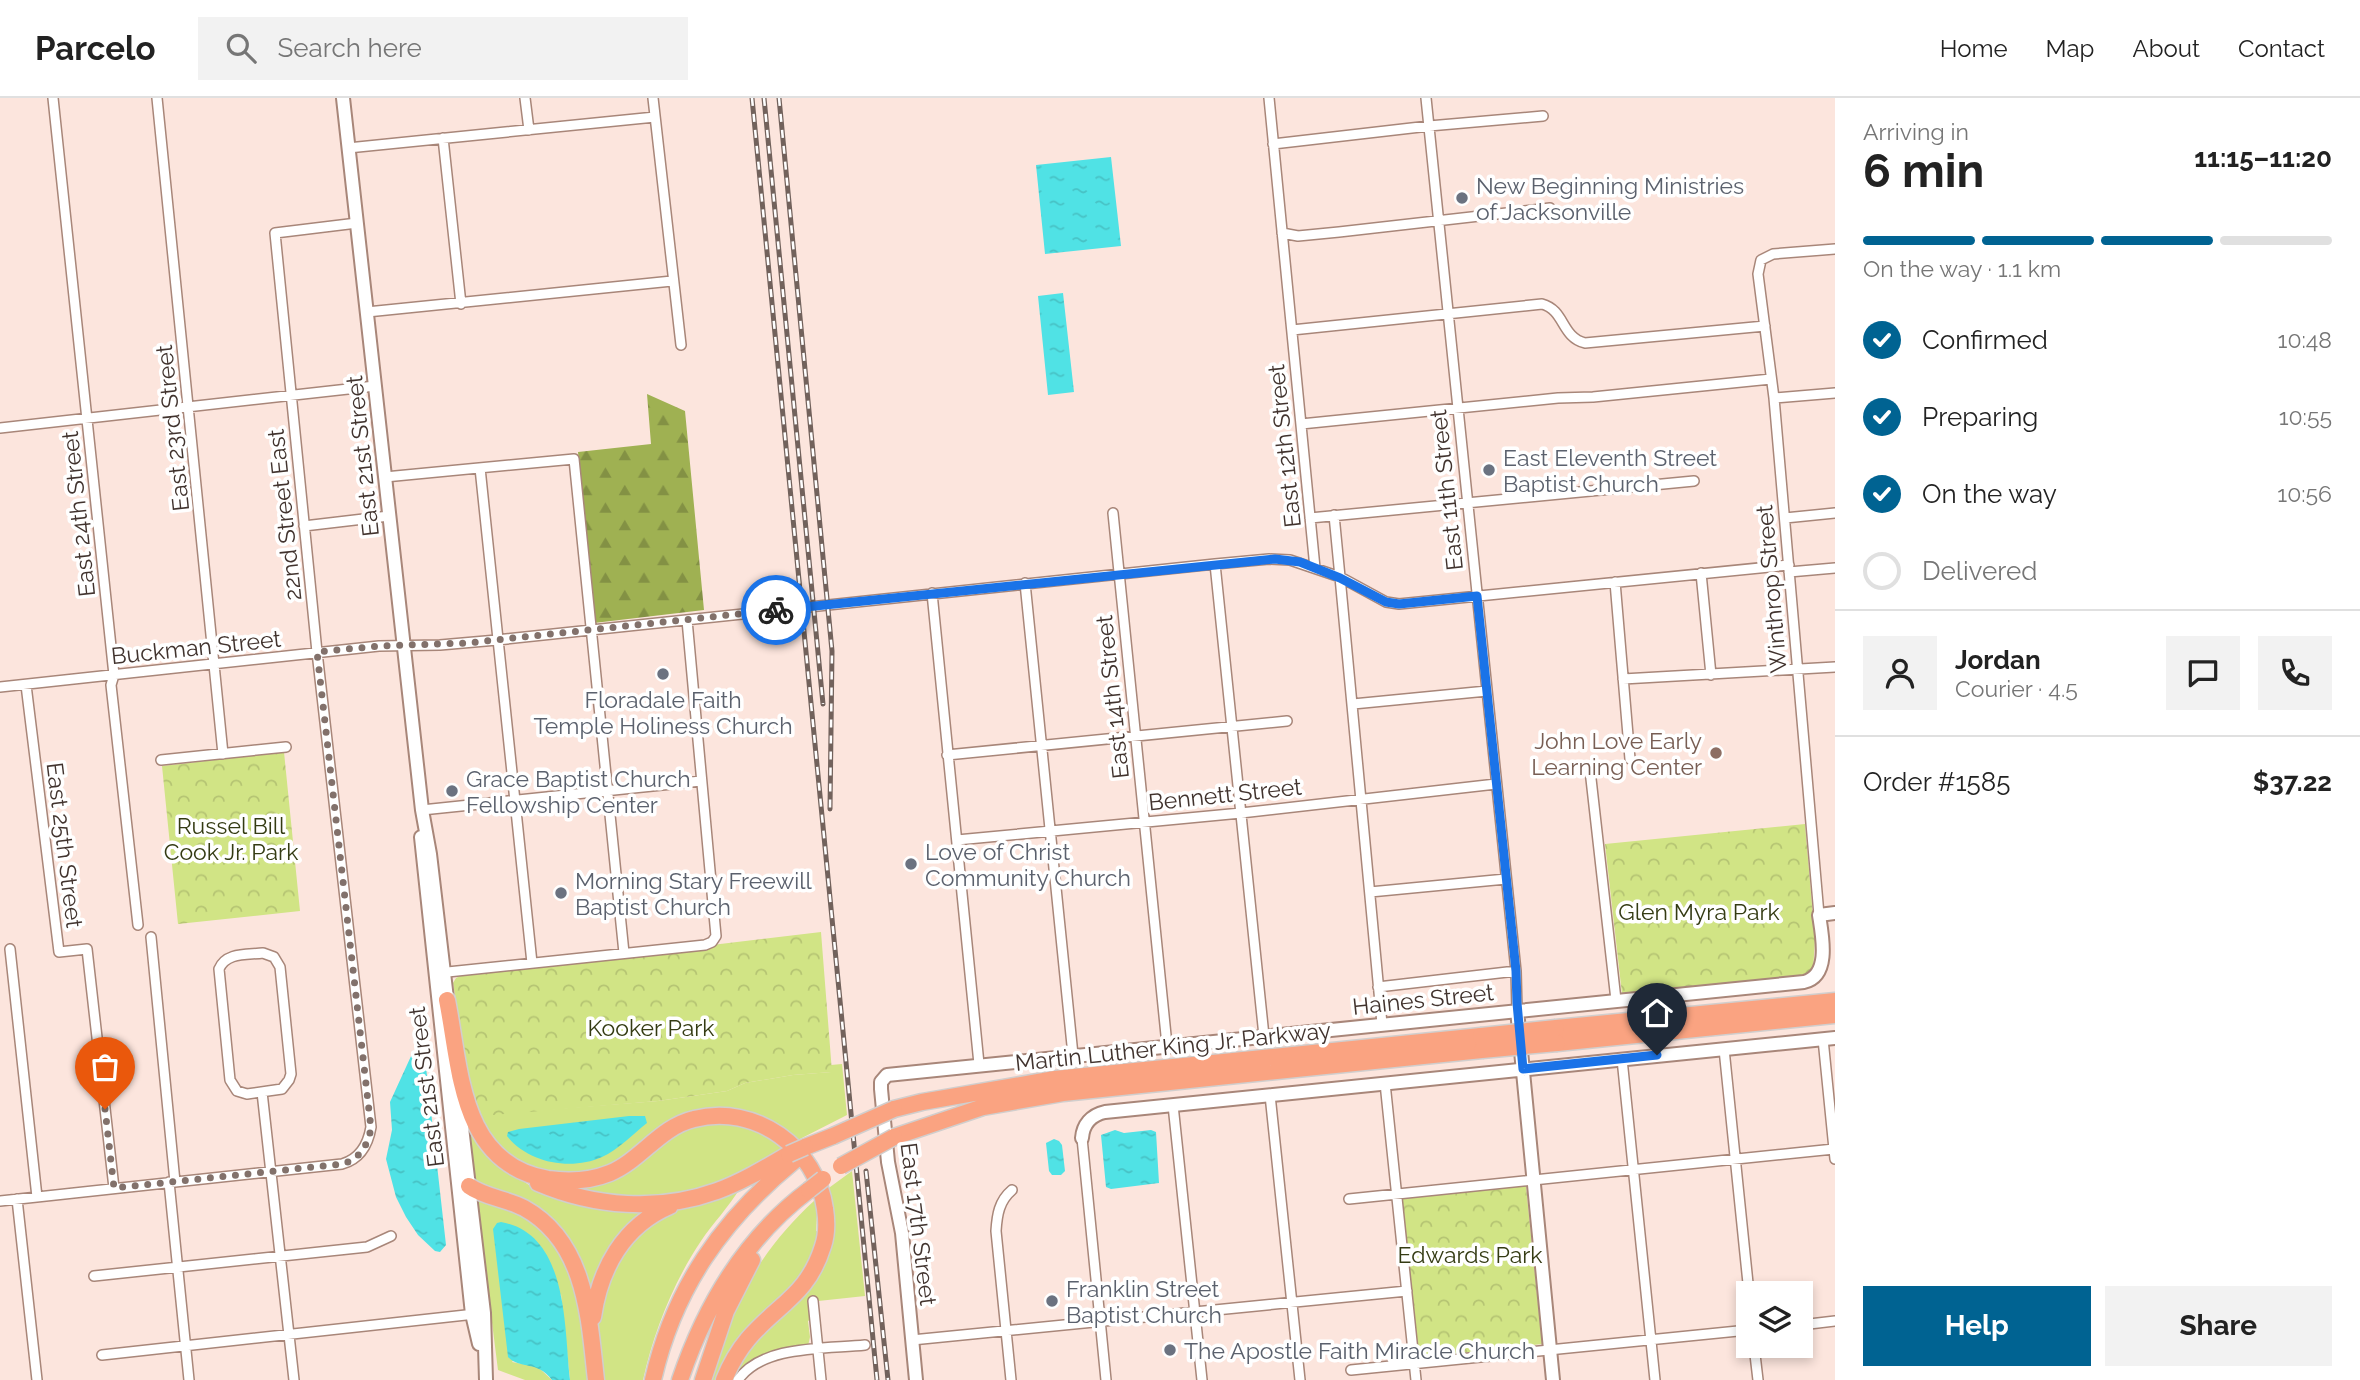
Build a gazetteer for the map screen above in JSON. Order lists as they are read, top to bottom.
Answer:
{
  "streets": {
    "highway": ["Martin Luther King Jr. Parkway"],
    "street": [
      "East 23rd Street",
      "East 12th Street",
      "East 21st Street",
      "East 11th Street",
      "East 24th Street",
      "22nd Street East",
      "Winthrop Street",
      "Buckman Street",
      "East 14th Street",
      "Bennett Street",
      "East 25th Street",
      "Haines Street",
      "East 17th Street"
    ]
  },
  "crossings": [
    ["East 23rd Street", "Buckman Street"],
    ["East 12th Street", "Buckman Street"],
    ["East 21st Street", "22nd Street East"],
    ["East 21st Street", "Buckman Street"],
    ["East 11th Street", "Bennett Street"],
    ["East 11th Street", "Haines Street"],
    ["East 24th Street", "Buckman Street"],
    ["22nd Street East", "Buckman Street"],
    ["Winthrop Street", "Haines Street"],
    ["Buckman Street", "East 14th Street"],
    ["Buckman Street", "East 25th Street"],
    ["East 14th Street", "Bennett Street"],
    ["East 14th Street", "Haines Street"],
    ["Haines Street", "East 17th Street"]
  ],
  "parks": [
    "Russel Bill Cook Jr. Park",
    "Glen Myra Park",
    "Kooker Park",
    "Edwards Park"
  ],
  "places": [
    "New Beginning Ministries of Jacksonville",
    "East Eleventh Street Baptist Church",
    "Floradale Faith Temple Holiness Church",
    "John Love Early Learning Center",
    "Grace Baptist Church Fellowship Center",
    "Love of Christ Community Church",
    "Morning Stary Freewill Baptist Church",
    "Franklin Street Baptist Church",
    "The Apostle Faith Miracle Church"
  ],
  "page": {
    "header": "Parcelo",
    "search": "Search here",
    "nav": [
      "Home",
      "Map",
      "About",
      "Contact"
    ],
    "heading": ["6 min", "Arriving in", "11:15–11:20"],
    "panel": [
      "Jordan",
      "Courier · 4.5",
      "Order #1585",
      "$37.22"
    ],
    "bar": "On the way · 1.1 km",
    "list": [
      ["Confirmed", "10:48"],
      ["Preparing", "10:55"],
      ["On the way", "10:56"],
      "Delivered"
    ],
    "buttons": ["Help", "Share"]
  }
}
